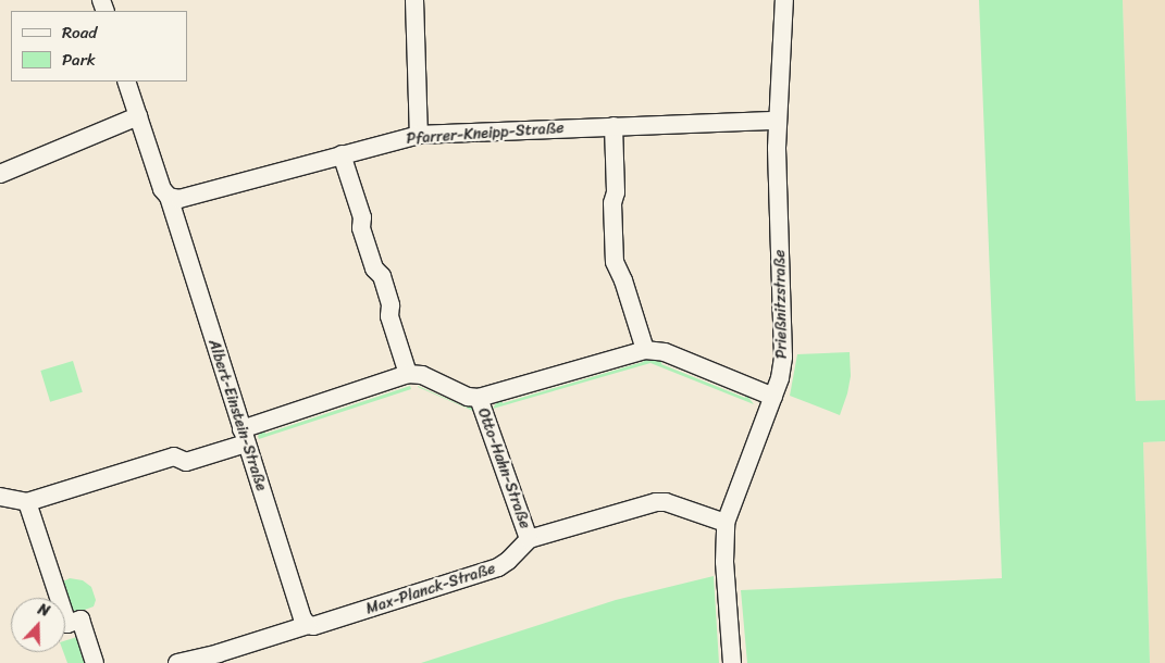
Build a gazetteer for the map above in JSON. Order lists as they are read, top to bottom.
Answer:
{
  "streets": {
    "street": [
      "Pfarrer-Kneipp-Straße",
      "Prießnitzstraße",
      "Albert-Einstein-Straße",
      "Otto-Hahn-Straße",
      "Max-Planck-Straße"
    ]
  },
  "crossings": [
    ["Pfarrer-Kneipp-Straße", "Prießnitzstraße"],
    ["Pfarrer-Kneipp-Straße", "Albert-Einstein-Straße"],
    ["Albert-Einstein-Straße", "Max-Planck-Straße"],
    ["Otto-Hahn-Straße", "Max-Planck-Straße"]
  ],
  "legend": ["Road", "Park"],
  "north": "top"
}
